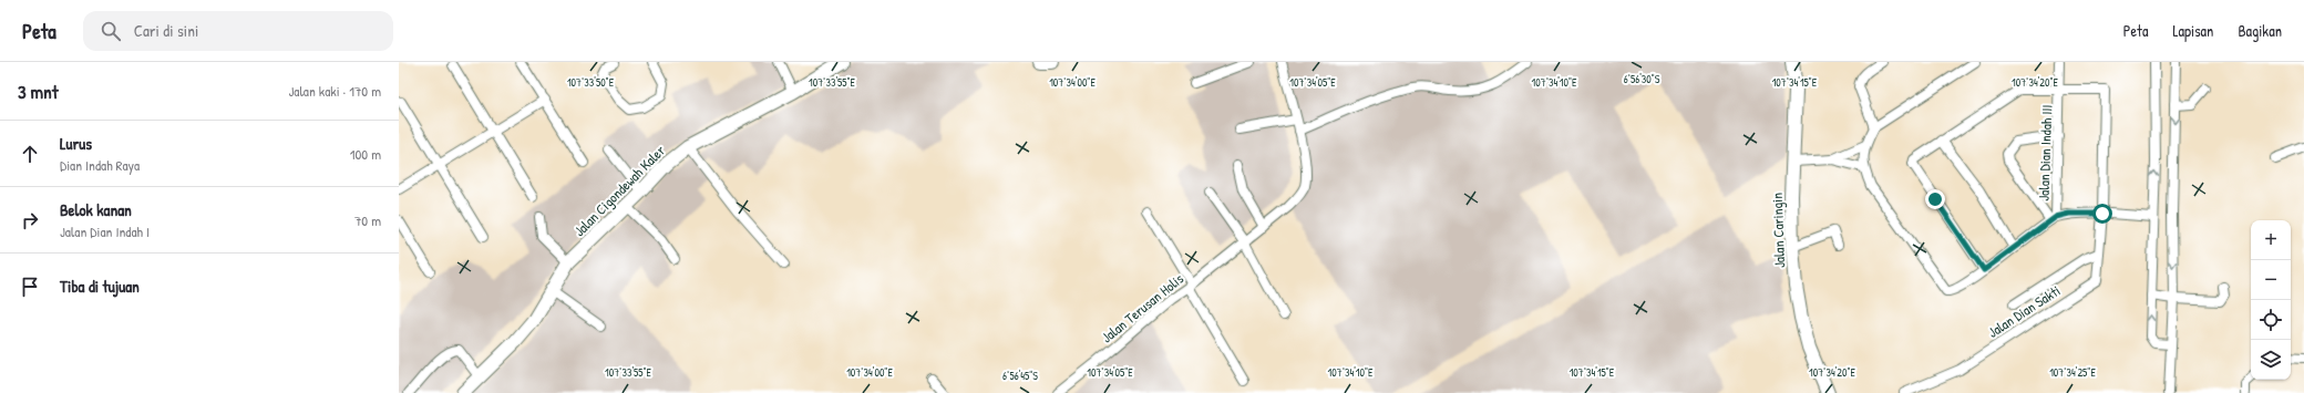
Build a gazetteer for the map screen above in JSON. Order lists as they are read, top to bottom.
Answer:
{
  "streets": {
    "main road": ["Jalan Cigondewah Kaler", "Jalan Caringin"],
    "street": ["Jalan Dian Indah III", "Jalan Terusan Holis", "Jalan Dian Sakti"]
  },
  "crossings": [
    ["Jalan Dian Indah III", "Jalan Dian Sakti"]
  ],
  "page": {
    "header": "Peta",
    "search": "Cari di sini",
    "nav": ["Peta", "Lapisan", "Bagikan"],
    "heading": ["3 mnt", "Jalan kaki · 170 m"],
    "list": [
      ["Lurus", "Dian Indah Raya", "100 m"],
      ["Belok kanan", "Jalan Dian Indah I", "70 m"],
      "Tiba di tujuan"
    ],
    "map_buttons": ["+", "−"]
  },
  "coordinates": [
    "6°56'30\"S",
    "107°33'50\"E",
    "107°33'55\"E",
    "107°34'00\"E",
    "107°34'05\"E",
    "107°34'10\"E",
    "107°34'15\"E",
    "107°34'20\"E",
    "107°34'25\"E",
    "6°56'45\"S"
  ]
}
